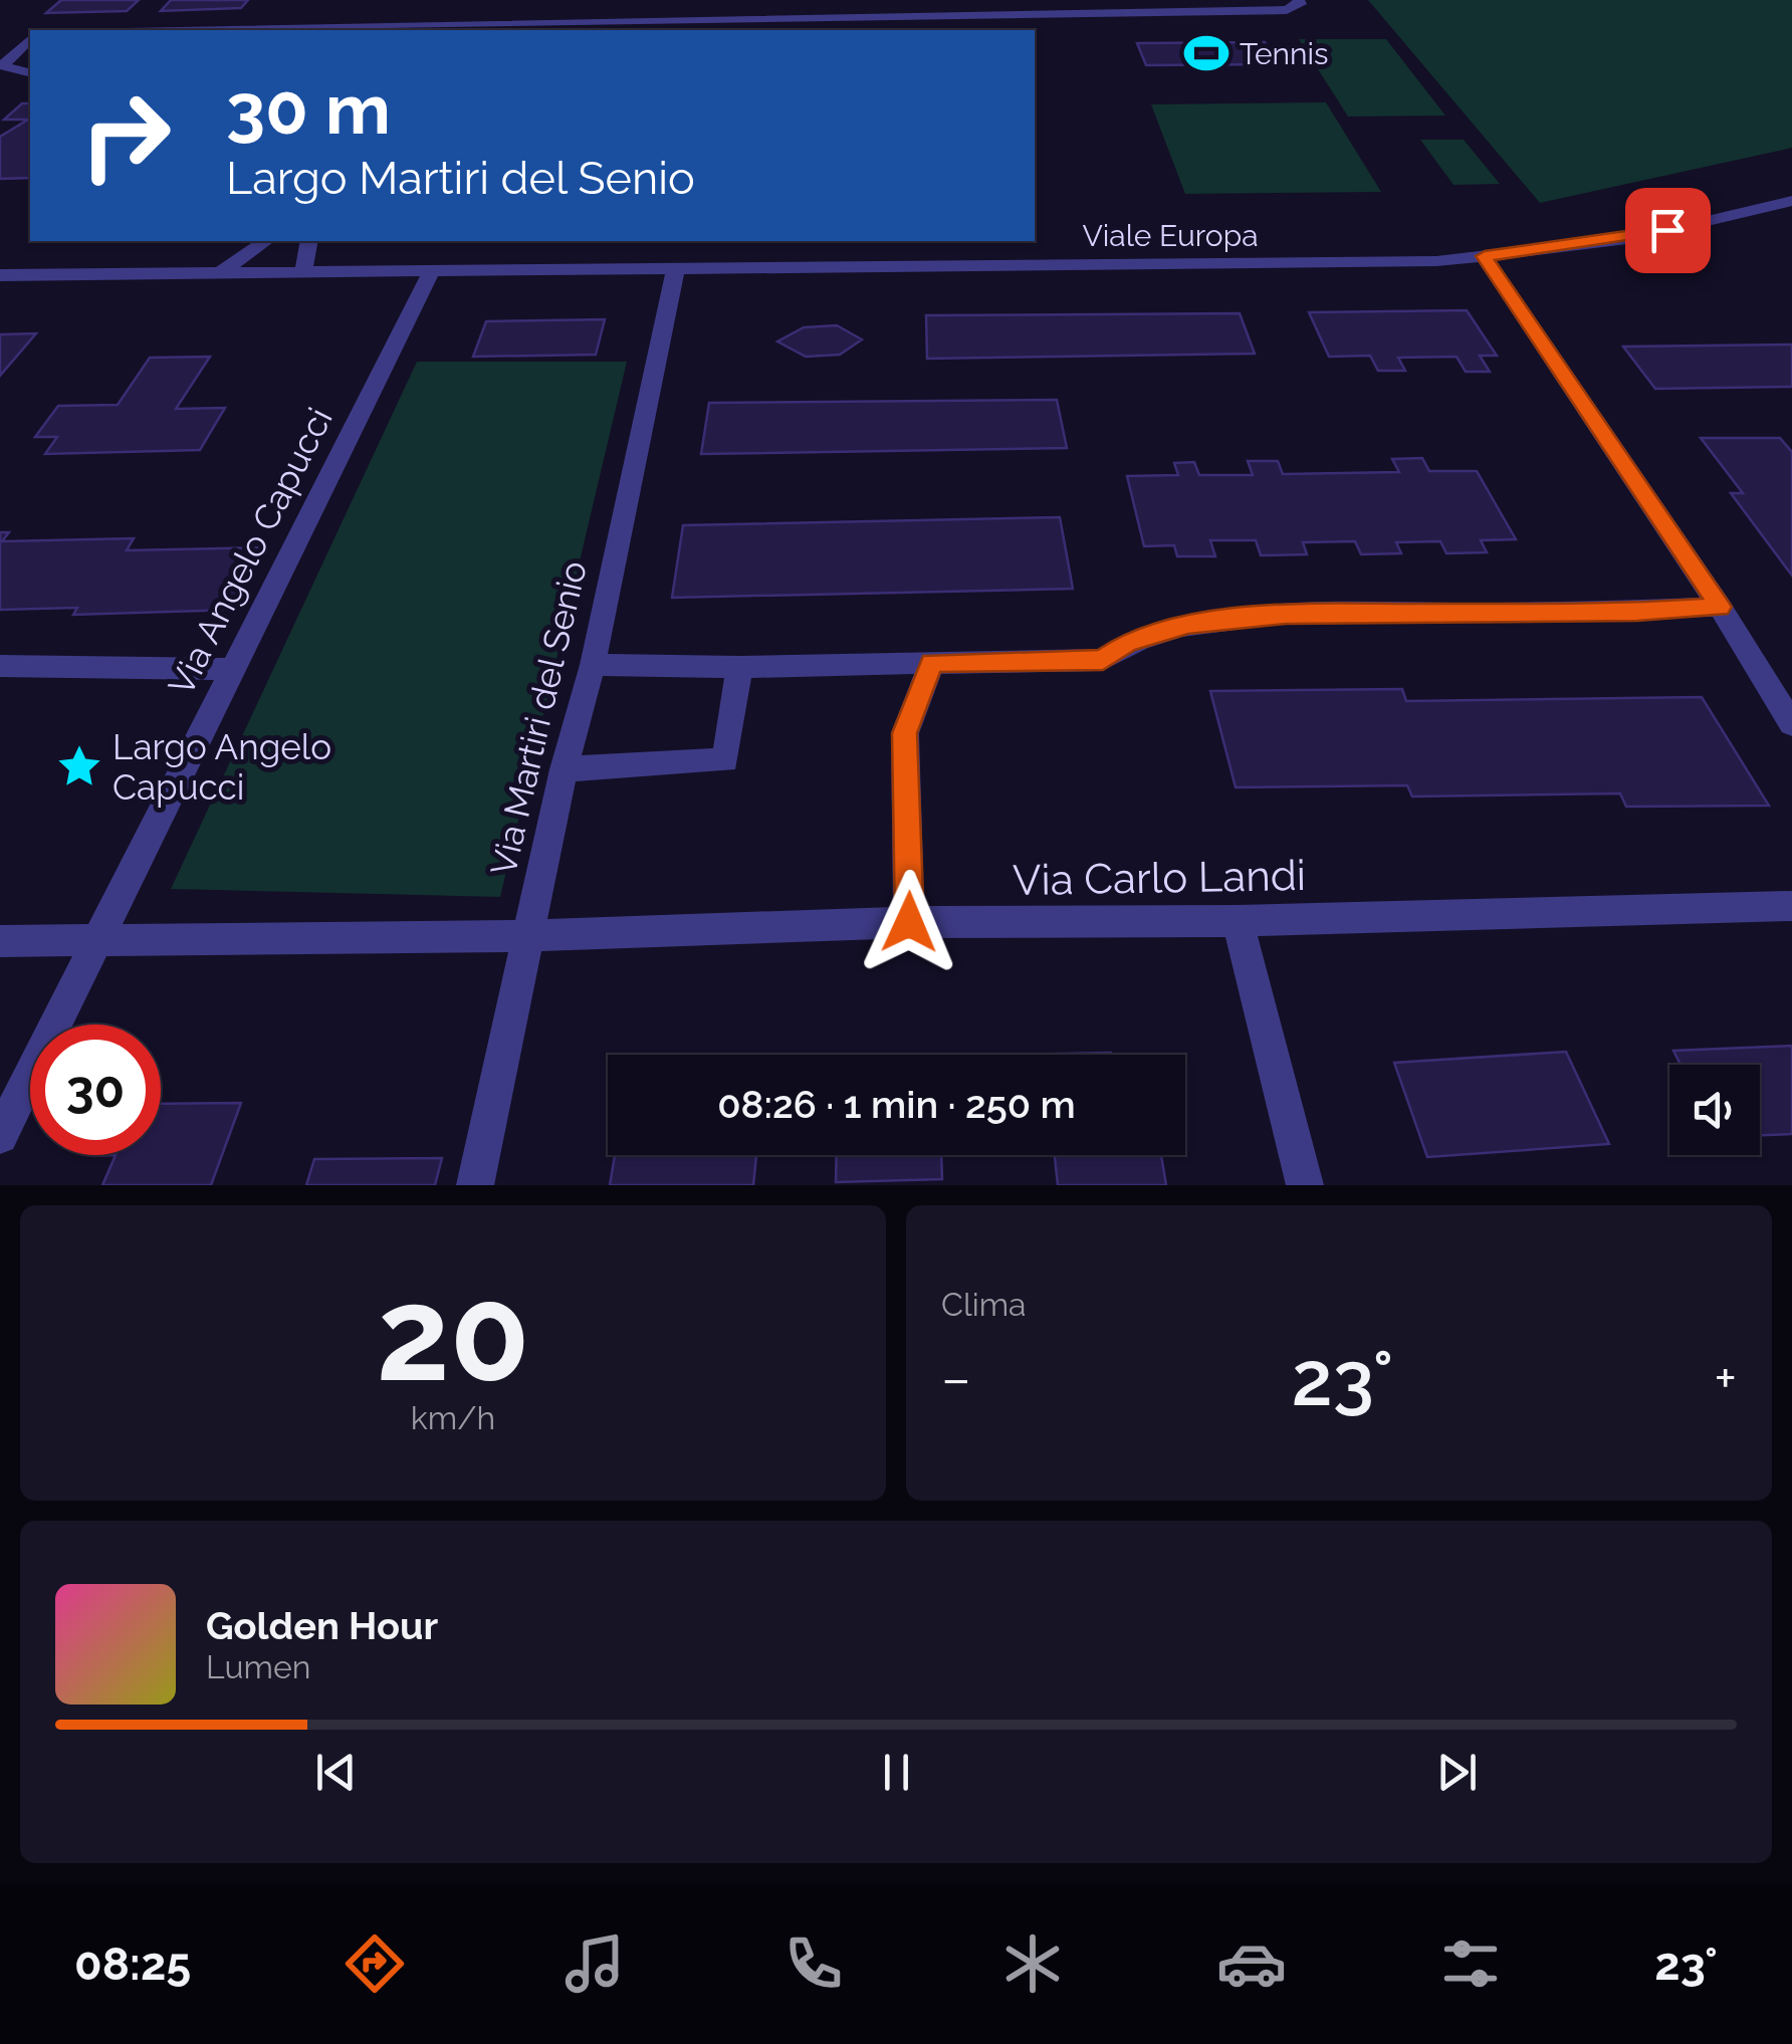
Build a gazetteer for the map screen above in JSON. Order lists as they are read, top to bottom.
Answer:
{
  "streets": {
    "street": [
      "Viale Europa",
      "Via Angelo Capucci",
      "Via Martiri del Senio",
      "Via Carlo Landi"
    ]
  },
  "crossings": [
    ["Viale Europa", "Via Angelo Capucci"],
    ["Viale Europa", "Via Martiri del Senio"],
    ["Via Angelo Capucci", "Via Carlo Landi"],
    ["Via Martiri del Senio", "Via Carlo Landi"]
  ],
  "places": {
    "sports": ["Tennis"],
    "place": ["Largo Angelo Capucci"]
  },
  "page": {
    "turn": ["30 m", "Largo Martiri del Senio"],
    "limit": "30",
    "trip": "08:26 · 1 min · 250 m",
    "tile": [
      ["20", "km/h"],
      "Clima"
    ],
    "heat": ["−", "23°", "+"],
    "song": ["Golden Hour", "Lumen"],
    "tabs": ["08:25", "23°"]
  }
}
